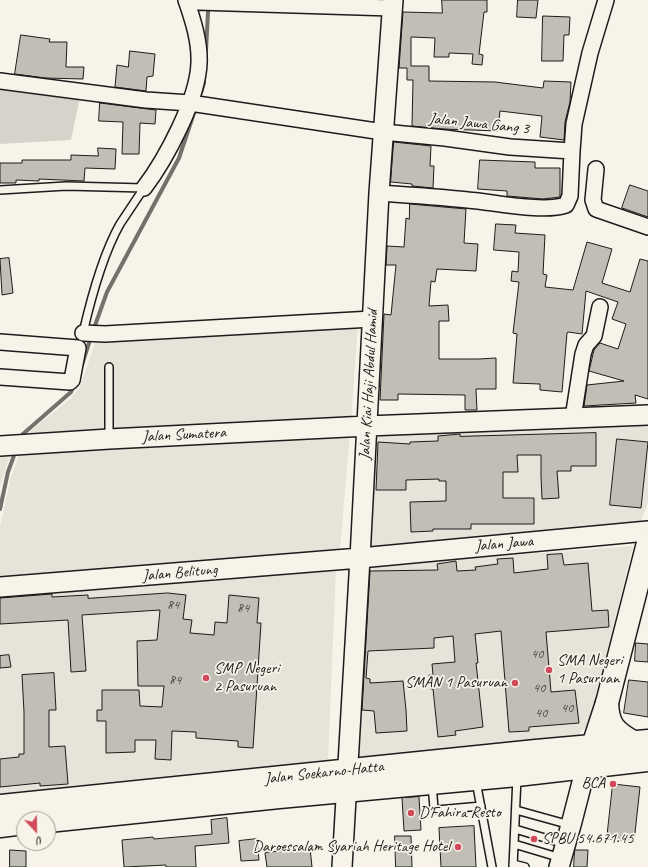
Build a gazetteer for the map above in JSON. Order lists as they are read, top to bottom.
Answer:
{
  "streets": {
    "main road": ["Jalan Soekarno-Hatta"],
    "street": [
      "Jalan Jawa Gang 3",
      "Jalan Kiai Haji Abdul Hamid",
      "Jalan Sumatera",
      "Jalan Jawa",
      "Jalan Belitung"
    ]
  },
  "crossings": [
    ["Jalan Jawa Gang 3", "Jalan Kiai Haji Abdul Hamid"],
    ["Jalan Kiai Haji Abdul Hamid", "Jalan Sumatera"],
    ["Jalan Kiai Haji Abdul Hamid", "Jalan Jawa"],
    ["Jalan Kiai Haji Abdul Hamid", "Jalan Belitung"],
    ["Jalan Kiai Haji Abdul Hamid", "Jalan Soekarno-Hatta"],
    ["Jalan Jawa", "Jalan Belitung"]
  ],
  "places": [
    "SMA Negeri 1 Pasuruan",
    "SMP Negeri 2 Pasuruan",
    "SMAN 1 Pasuruan",
    "BCA",
    "D'Fahira Resto",
    "SPBU 54.671.45",
    "Daroessalam Syariah Heritage Hotel"
  ],
  "house_numbers": [
    "84",
    "84",
    "40",
    "84",
    "40",
    "40",
    "40"
  ],
  "north": "bottom"
}
